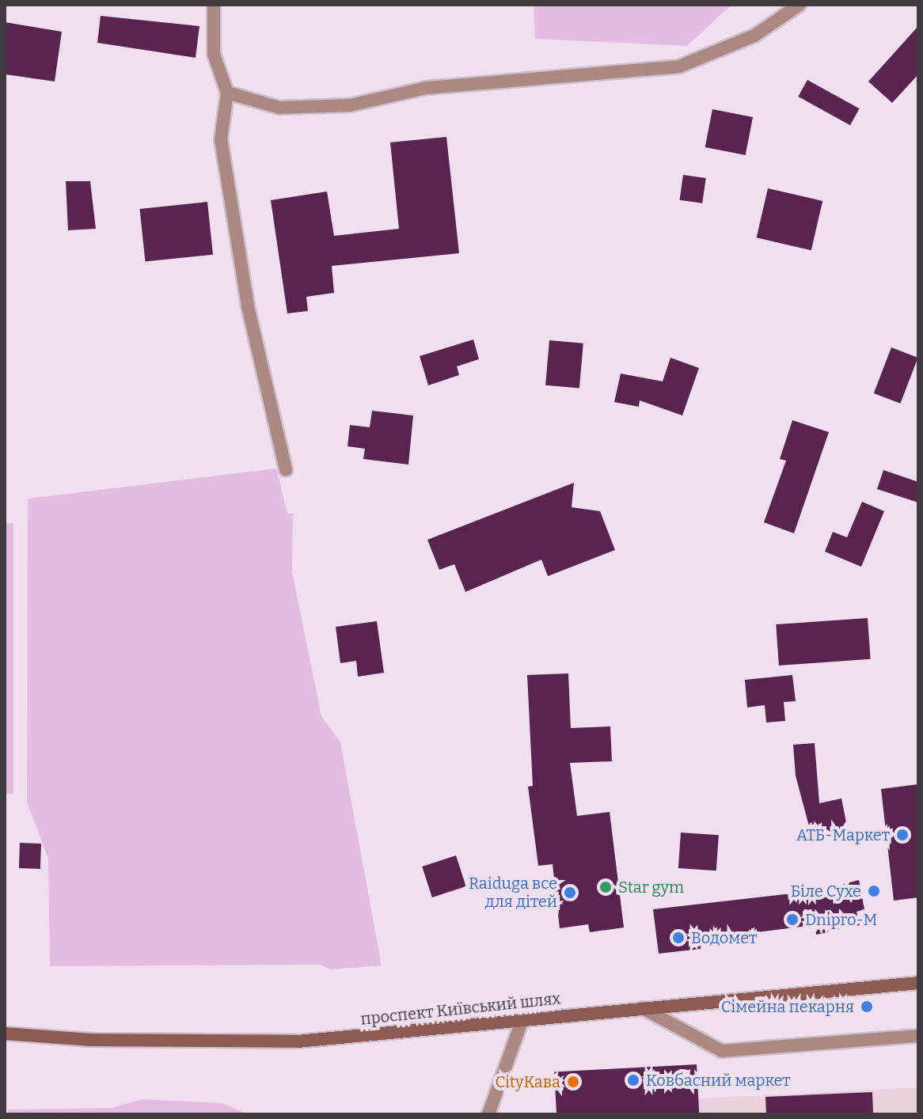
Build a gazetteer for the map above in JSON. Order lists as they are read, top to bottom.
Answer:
{
  "streets": {
    "main road": ["проспект Київський шлях"]
  },
  "places": [
    "АТБ-Маркет",
    "Star gym",
    "Біле Сухе",
    "Raiduga все для дітей",
    "Dnipro-M",
    "Водомет",
    "Сімейна пекарня",
    "Ковбасний маркет",
    "CityКава"
  ]
}
